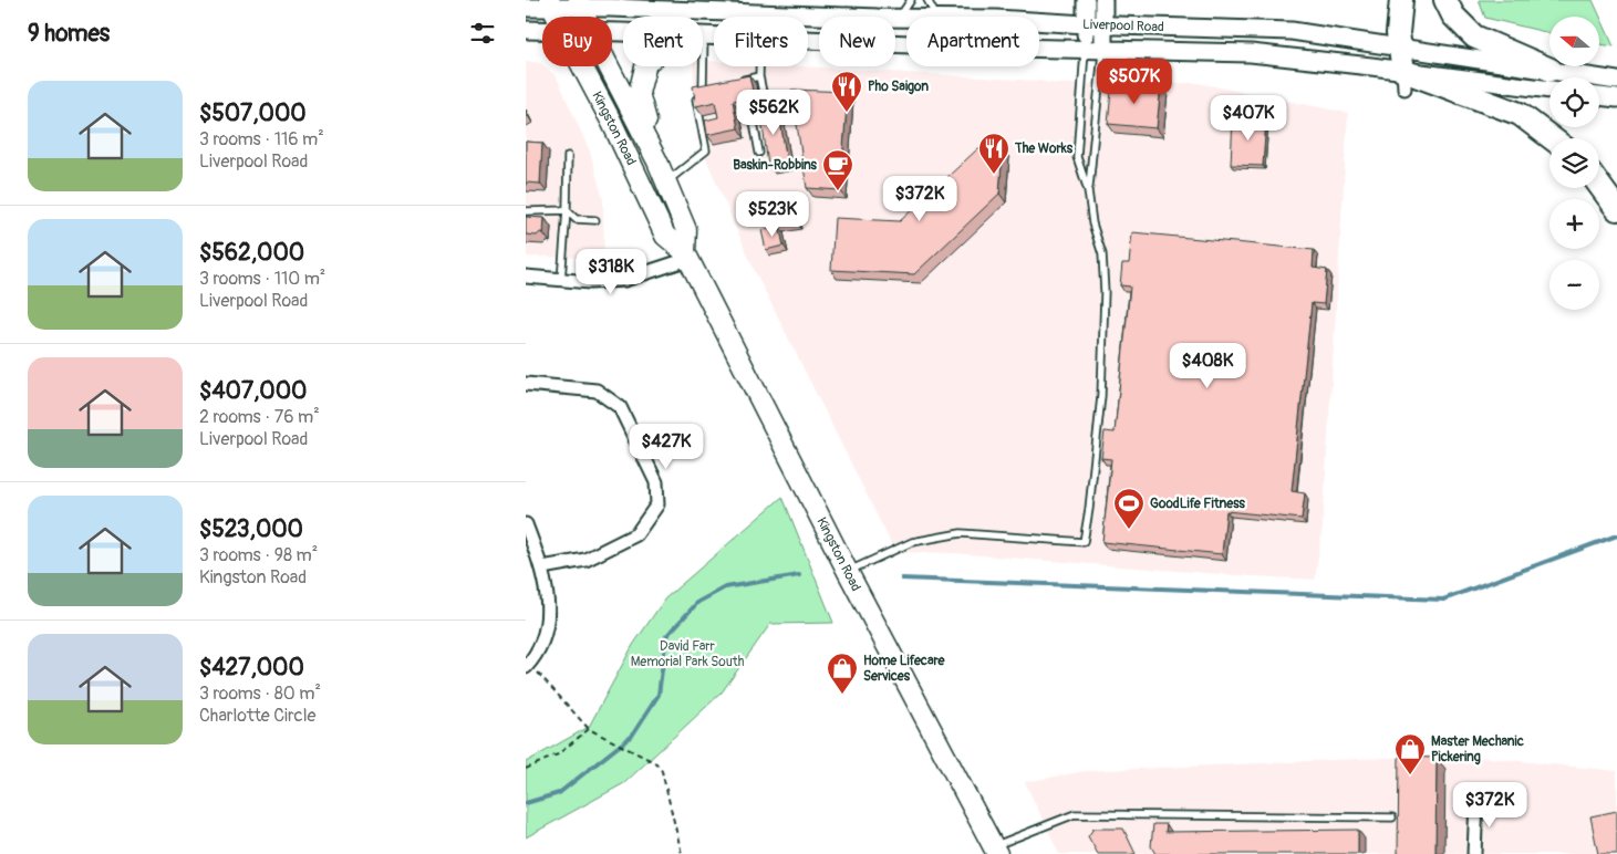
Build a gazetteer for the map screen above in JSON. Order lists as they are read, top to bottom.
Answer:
{
  "streets": {
    "main road": ["Liverpool Road", "Kingston Road"]
  },
  "parks": ["David Farr Memorial Park South"],
  "places": {
    "restaurant": ["Pho Saigon", "The Works"],
    "cafe": ["Baskin-Robbins"],
    "sports": ["GoodLife Fitness"],
    "shop": ["Home Lifecare Services", "Master Mechanic Pickering"]
  },
  "north": "left",
  "page": {
    "heading": "9 homes",
    "map_buttons": ["+", "−"],
    "chip": [
      "Buy",
      "Rent",
      "Filters",
      "New",
      "Apartment"
    ],
    "price": [
      "$507K",
      "$562K",
      "$407K",
      "$372K",
      "$523K",
      "$318K",
      "$408K",
      "$427K",
      "$372K"
    ],
    "list": [
      {
        "name": "$507,000",
        "note": "3 rooms · 116 m² · Liverpool Road"
      },
      {
        "name": "$562,000",
        "note": "3 rooms · 110 m² · Liverpool Road"
      },
      {
        "name": "$407,000",
        "note": "2 rooms · 76 m² · Liverpool Road"
      },
      {
        "name": "$523,000",
        "note": "3 rooms · 98 m² · Kingston Road"
      },
      {
        "name": "$427,000",
        "note": "3 rooms · 80 m² · Charlotte Circle"
      }
    ]
  }
}
